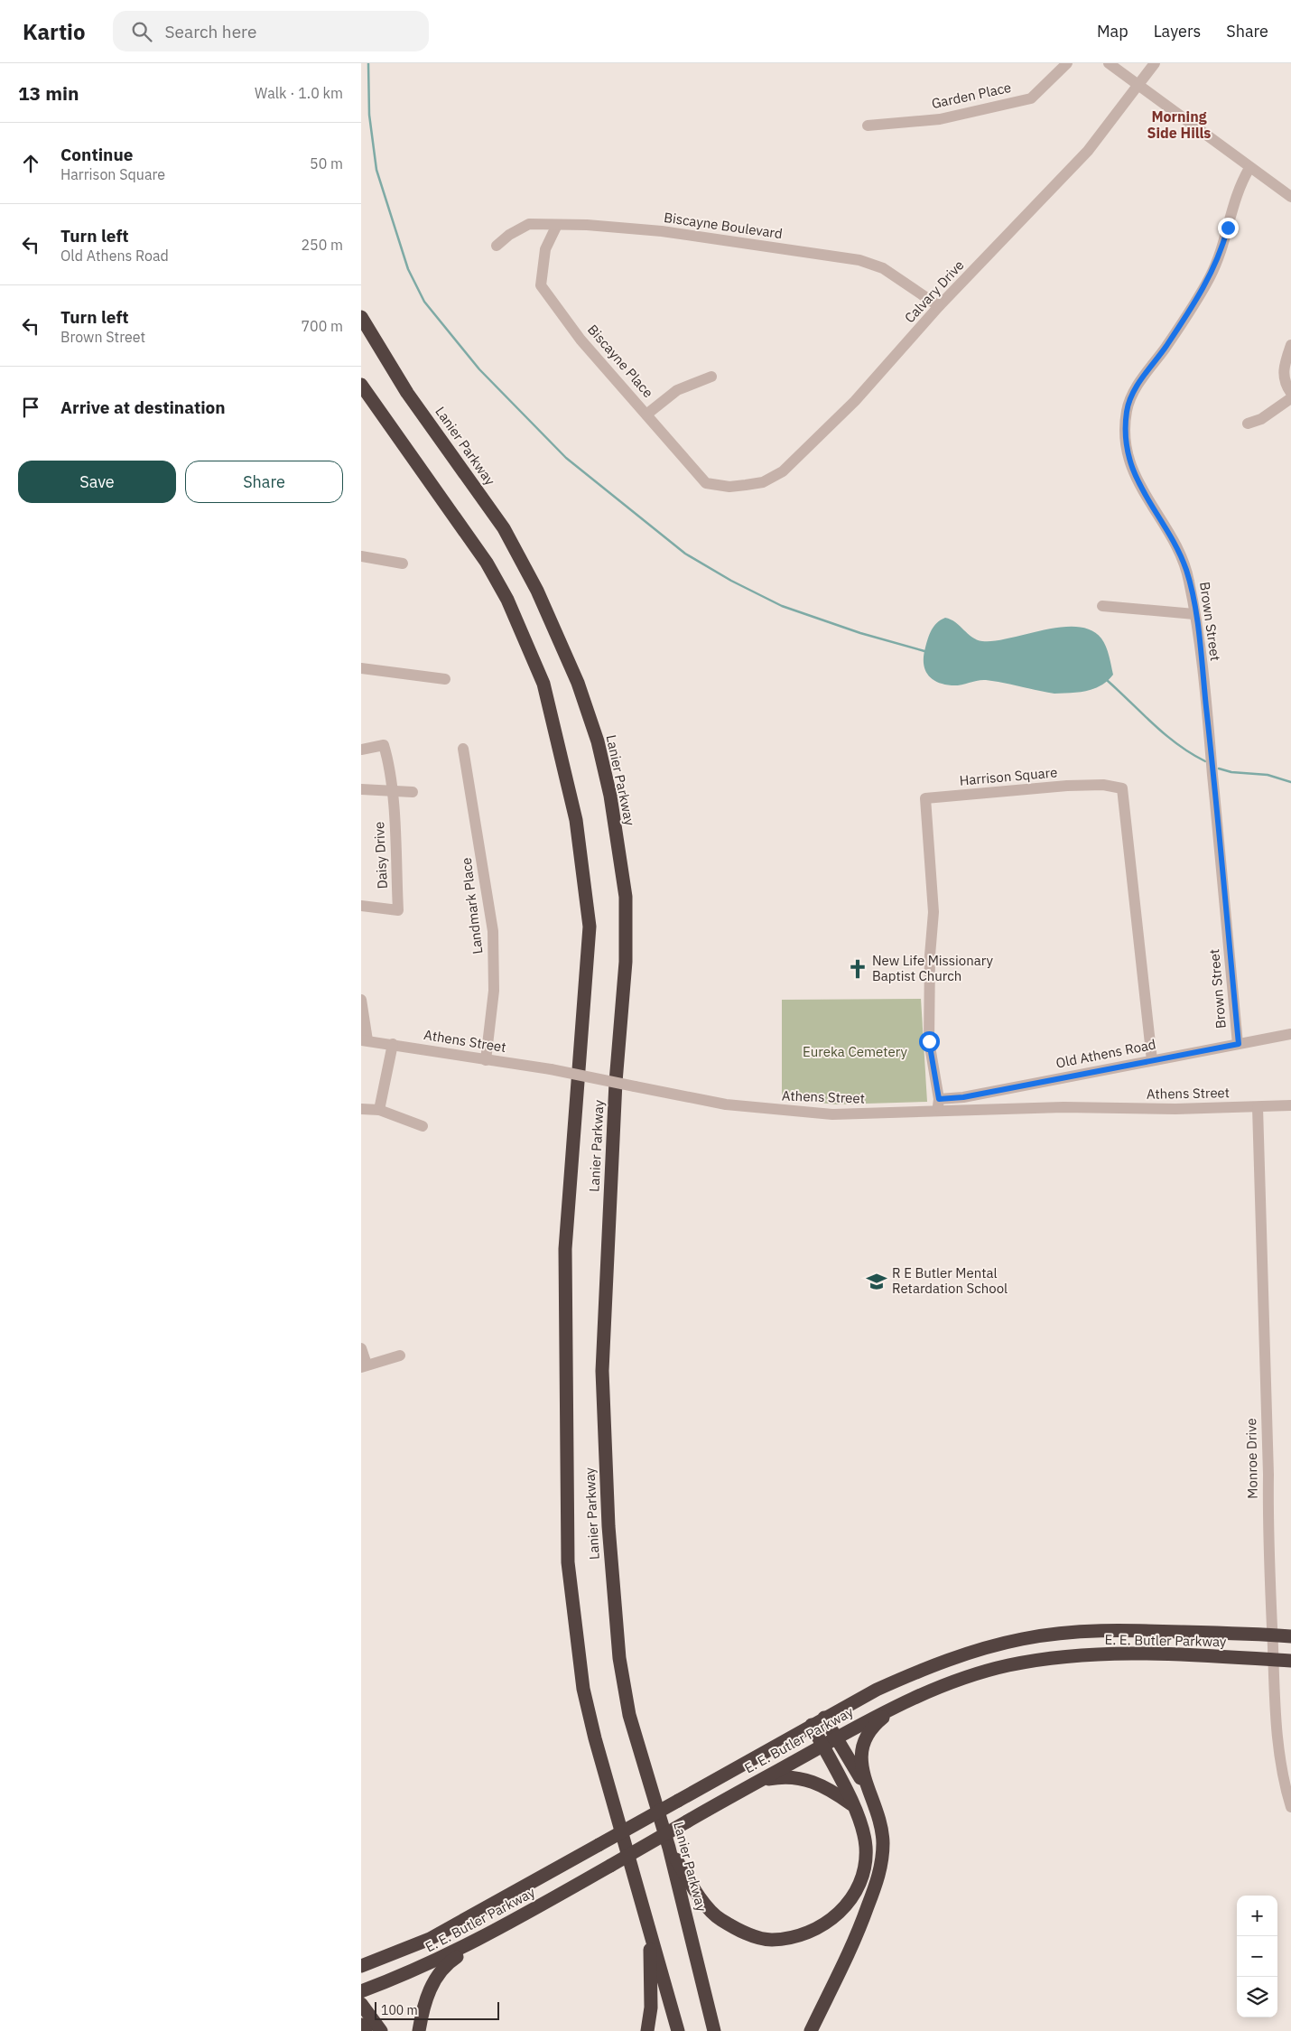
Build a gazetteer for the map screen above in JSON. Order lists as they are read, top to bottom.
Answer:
{
  "streets": {
    "highway": ["Lanier Parkway", "E. E. Butler Parkway"],
    "street": [
      "Garden Place",
      "Biscayne Boulevard",
      "Calvary Drive",
      "Biscayne Place",
      "Brown Street",
      "Harrison Square",
      "Daisy Drive",
      "Landmark Place",
      "Athens Street",
      "Old Athens Road",
      "Monroe Drive"
    ]
  },
  "crossings": [
    ["Biscayne Boulevard", "Calvary Drive"],
    ["Biscayne Boulevard", "Biscayne Place"],
    ["Calvary Drive", "Biscayne Place"],
    ["Brown Street", "Old Athens Road"],
    ["Harrison Square", "Old Athens Road"],
    ["Landmark Place", "Athens Street"],
    ["Athens Street", "Monroe Drive"],
    ["Monroe Drive", "E. E. Butler Parkway"]
  ],
  "districts": ["Morning Side Hills"],
  "parks": ["Eureka Cemetery"],
  "places": {
    "church": ["New Life Missionary Baptist Church"],
    "school or university": ["R E Butler Mental Retardation School"]
  },
  "scale_bar": "100 m",
  "page": {
    "header": "Kartio",
    "search": "Search here",
    "nav": ["Map", "Layers", "Share"],
    "heading": ["13 min", "Walk · 1.0 km"],
    "list": [
      ["Continue", "Harrison Square", "50 m"],
      ["Turn left", "Old Athens Road", "250 m"],
      ["Turn left", "Brown Street", "700 m"],
      "Arrive at destination"
    ],
    "buttons": ["Save", "Share"],
    "map_buttons": ["+", "−"],
    "scale": "100 m"
  }
}
